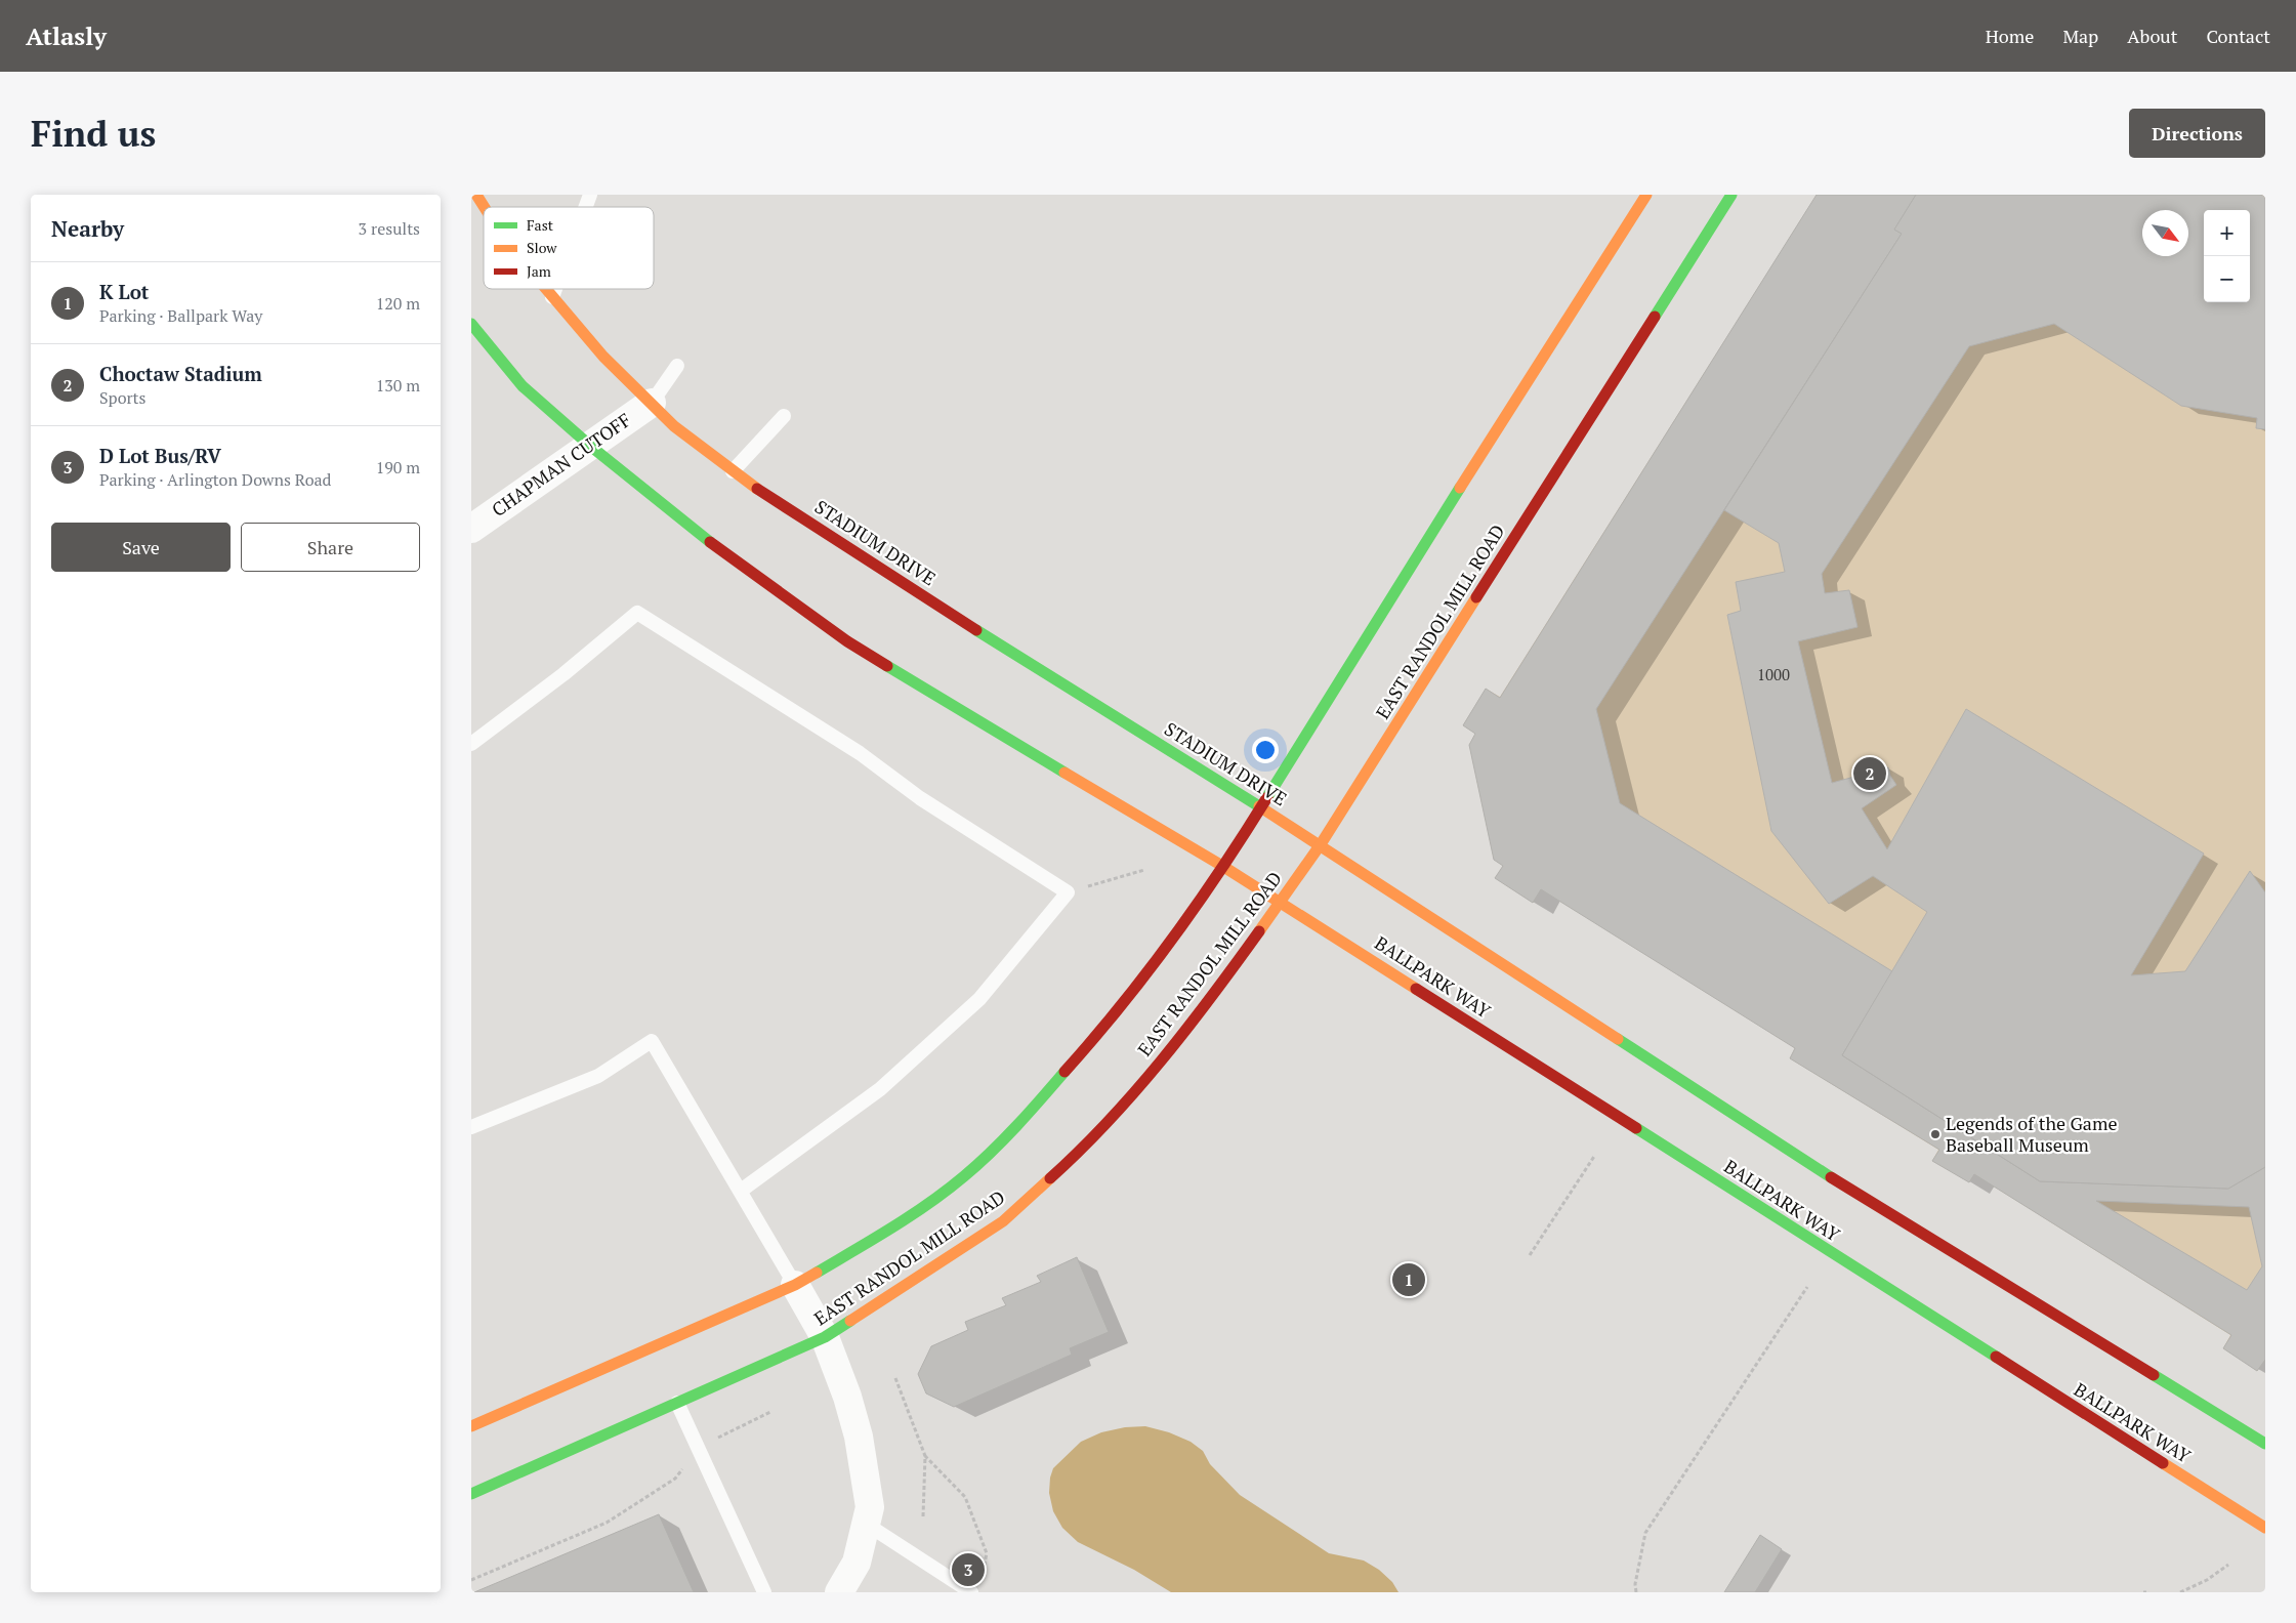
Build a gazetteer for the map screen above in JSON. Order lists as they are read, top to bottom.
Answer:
{
  "streets": {
    "main road": ["STADIUM DRIVE", "EAST RANDOL MILL ROAD", "BALLPARK WAY"],
    "street": ["CHAPMAN CUTOFF"]
  },
  "crossings": [
    ["CHAPMAN CUTOFF", "STADIUM DRIVE"],
    ["STADIUM DRIVE", "EAST RANDOL MILL ROAD"],
    ["EAST RANDOL MILL ROAD", "BALLPARK WAY"]
  ],
  "places": ["Legends of the Game Baseball Museum"],
  "house_numbers": ["1000"],
  "legend": ["Fast", "Slow", "Jam"],
  "north": "bottom right",
  "page": {
    "header": "Atlasly",
    "nav": [
      "Home",
      "Map",
      "About",
      "Contact"
    ],
    "buttons": [
      "Directions",
      ["Save", "Share"]
    ],
    "title": "Find us",
    "heading": ["Nearby", "3 results"],
    "map_buttons": ["+", "−"],
    "list": [
      {
        "mark": "1",
        "name": "K Lot",
        "note": "Parking · Ballpark Way",
        "value": "120 m"
      },
      {
        "mark": "2",
        "name": "Choctaw Stadium",
        "note": "Sports",
        "value": "130 m"
      },
      {
        "mark": "3",
        "name": "D Lot Bus/RV",
        "note": "Parking · Arlington Downs Road",
        "value": "190 m"
      }
    ],
    "pins": ["2", "1", "3"]
  }
}
